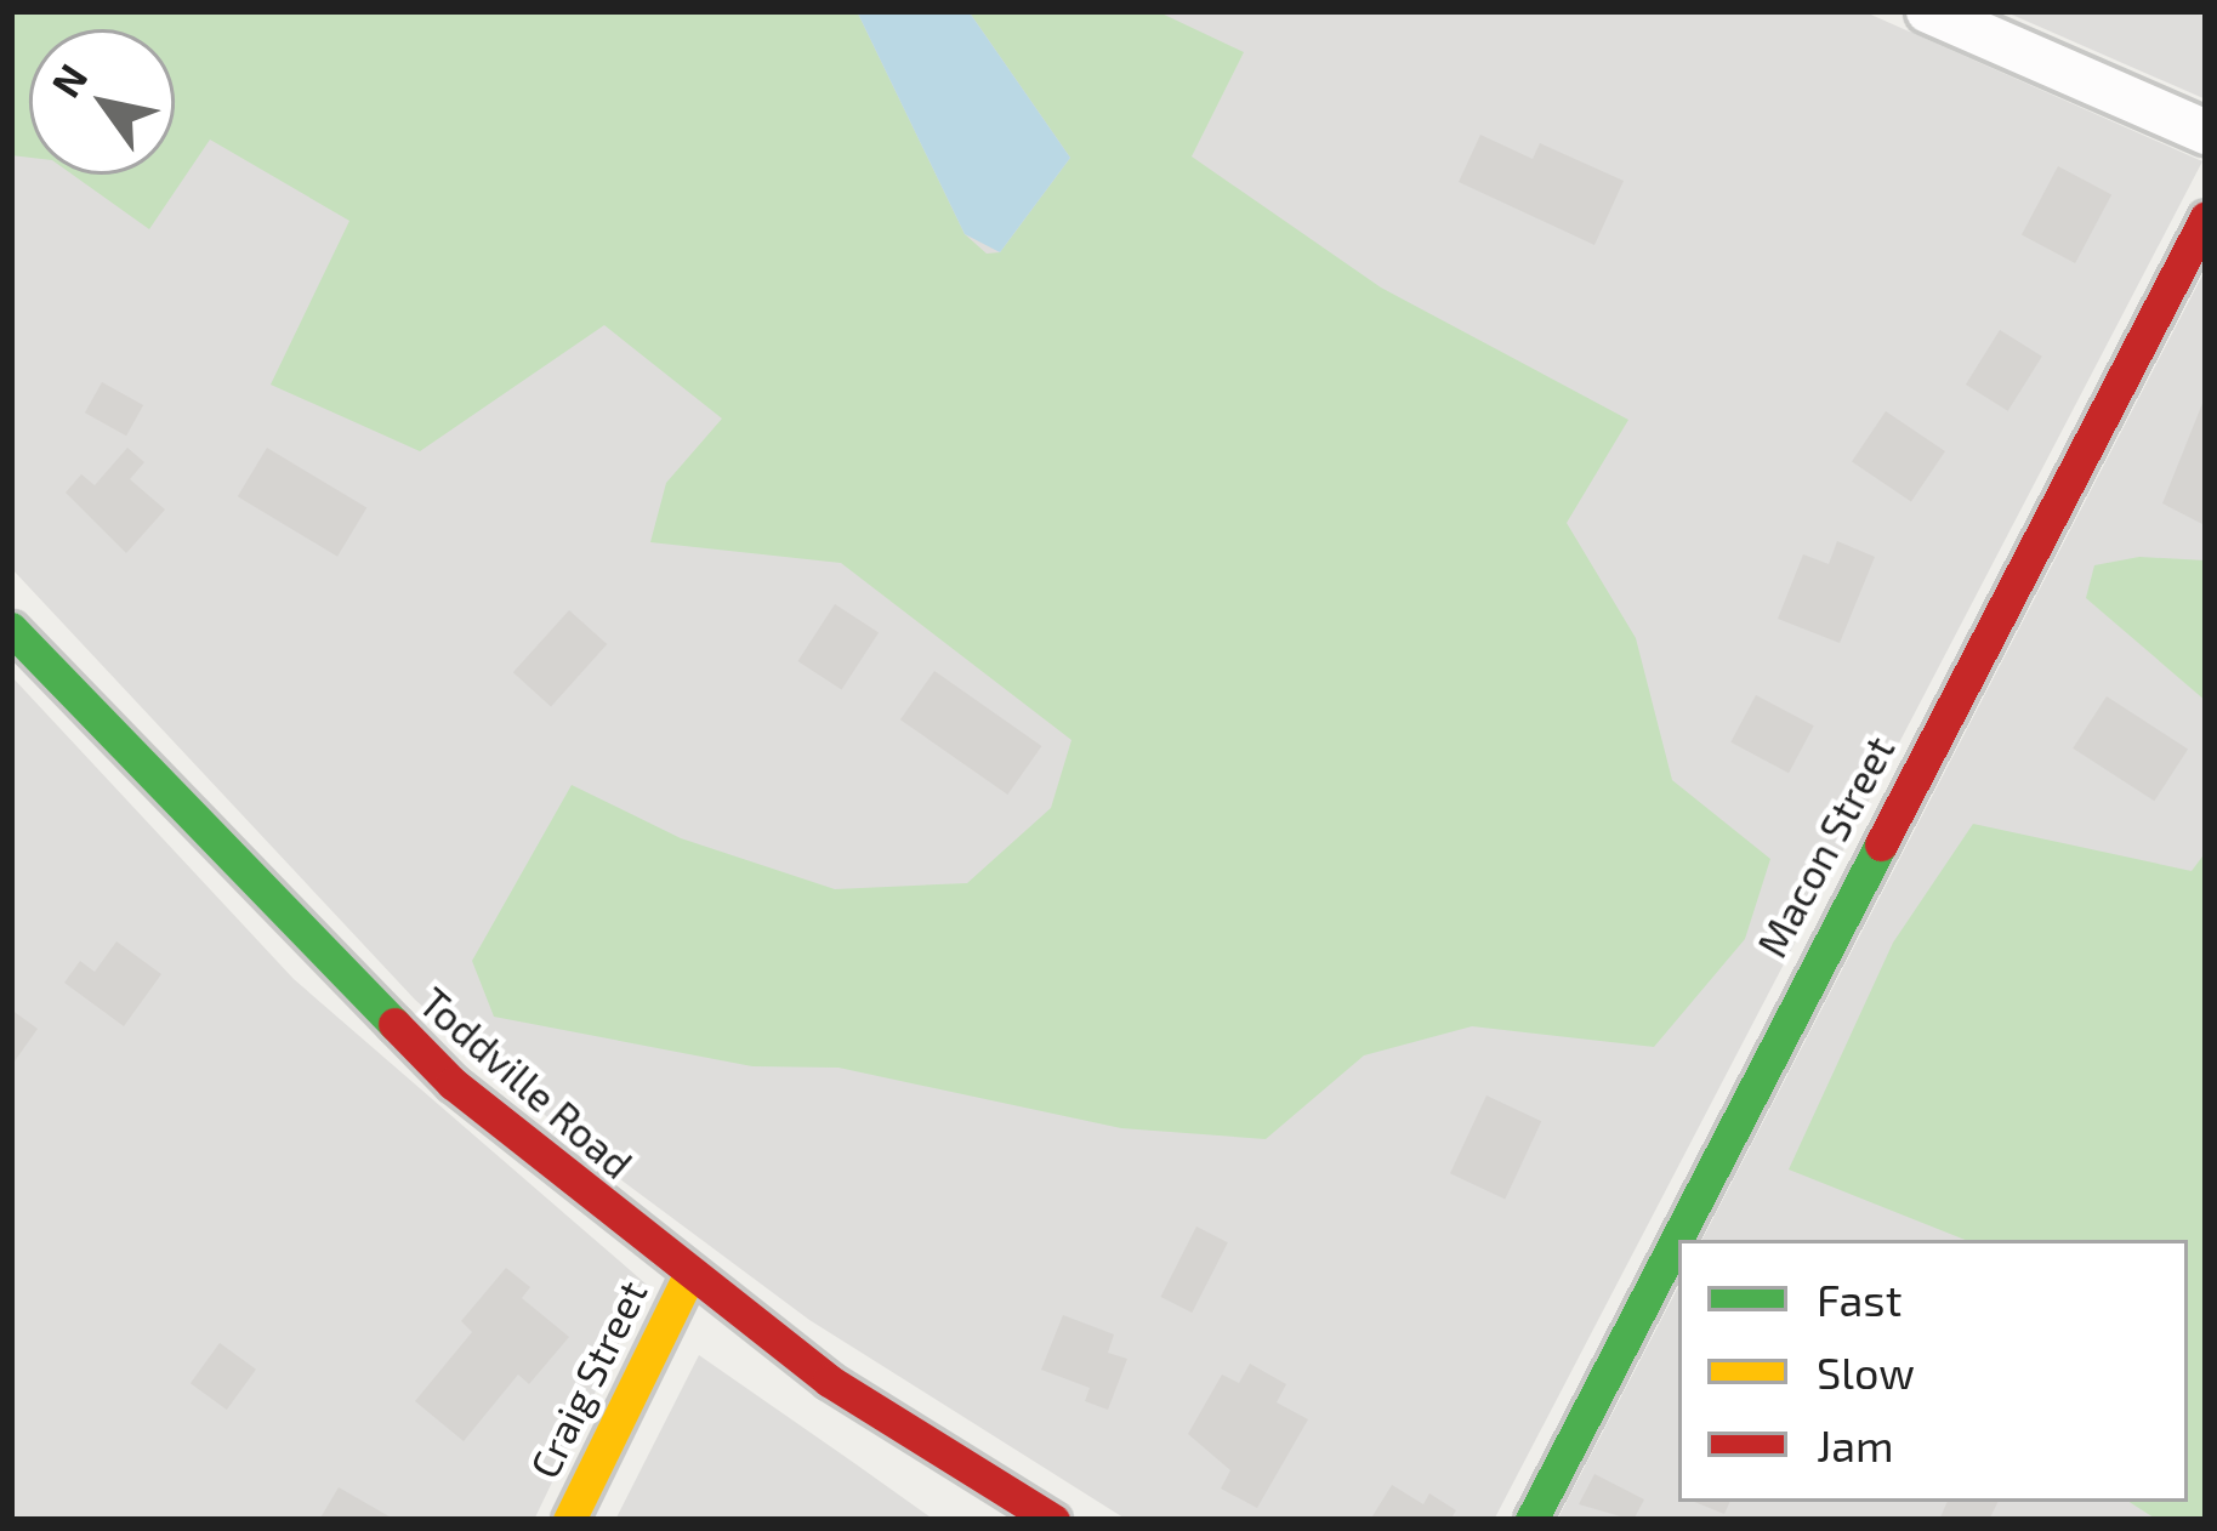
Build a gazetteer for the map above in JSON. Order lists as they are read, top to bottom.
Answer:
{
  "streets": {
    "street": ["Macon Street", "Toddville Road", "Craig Street"]
  },
  "crossings": [
    ["Toddville Road", "Craig Street"]
  ],
  "legend": ["Fast", "Slow", "Jam"],
  "north": "top left"
}
